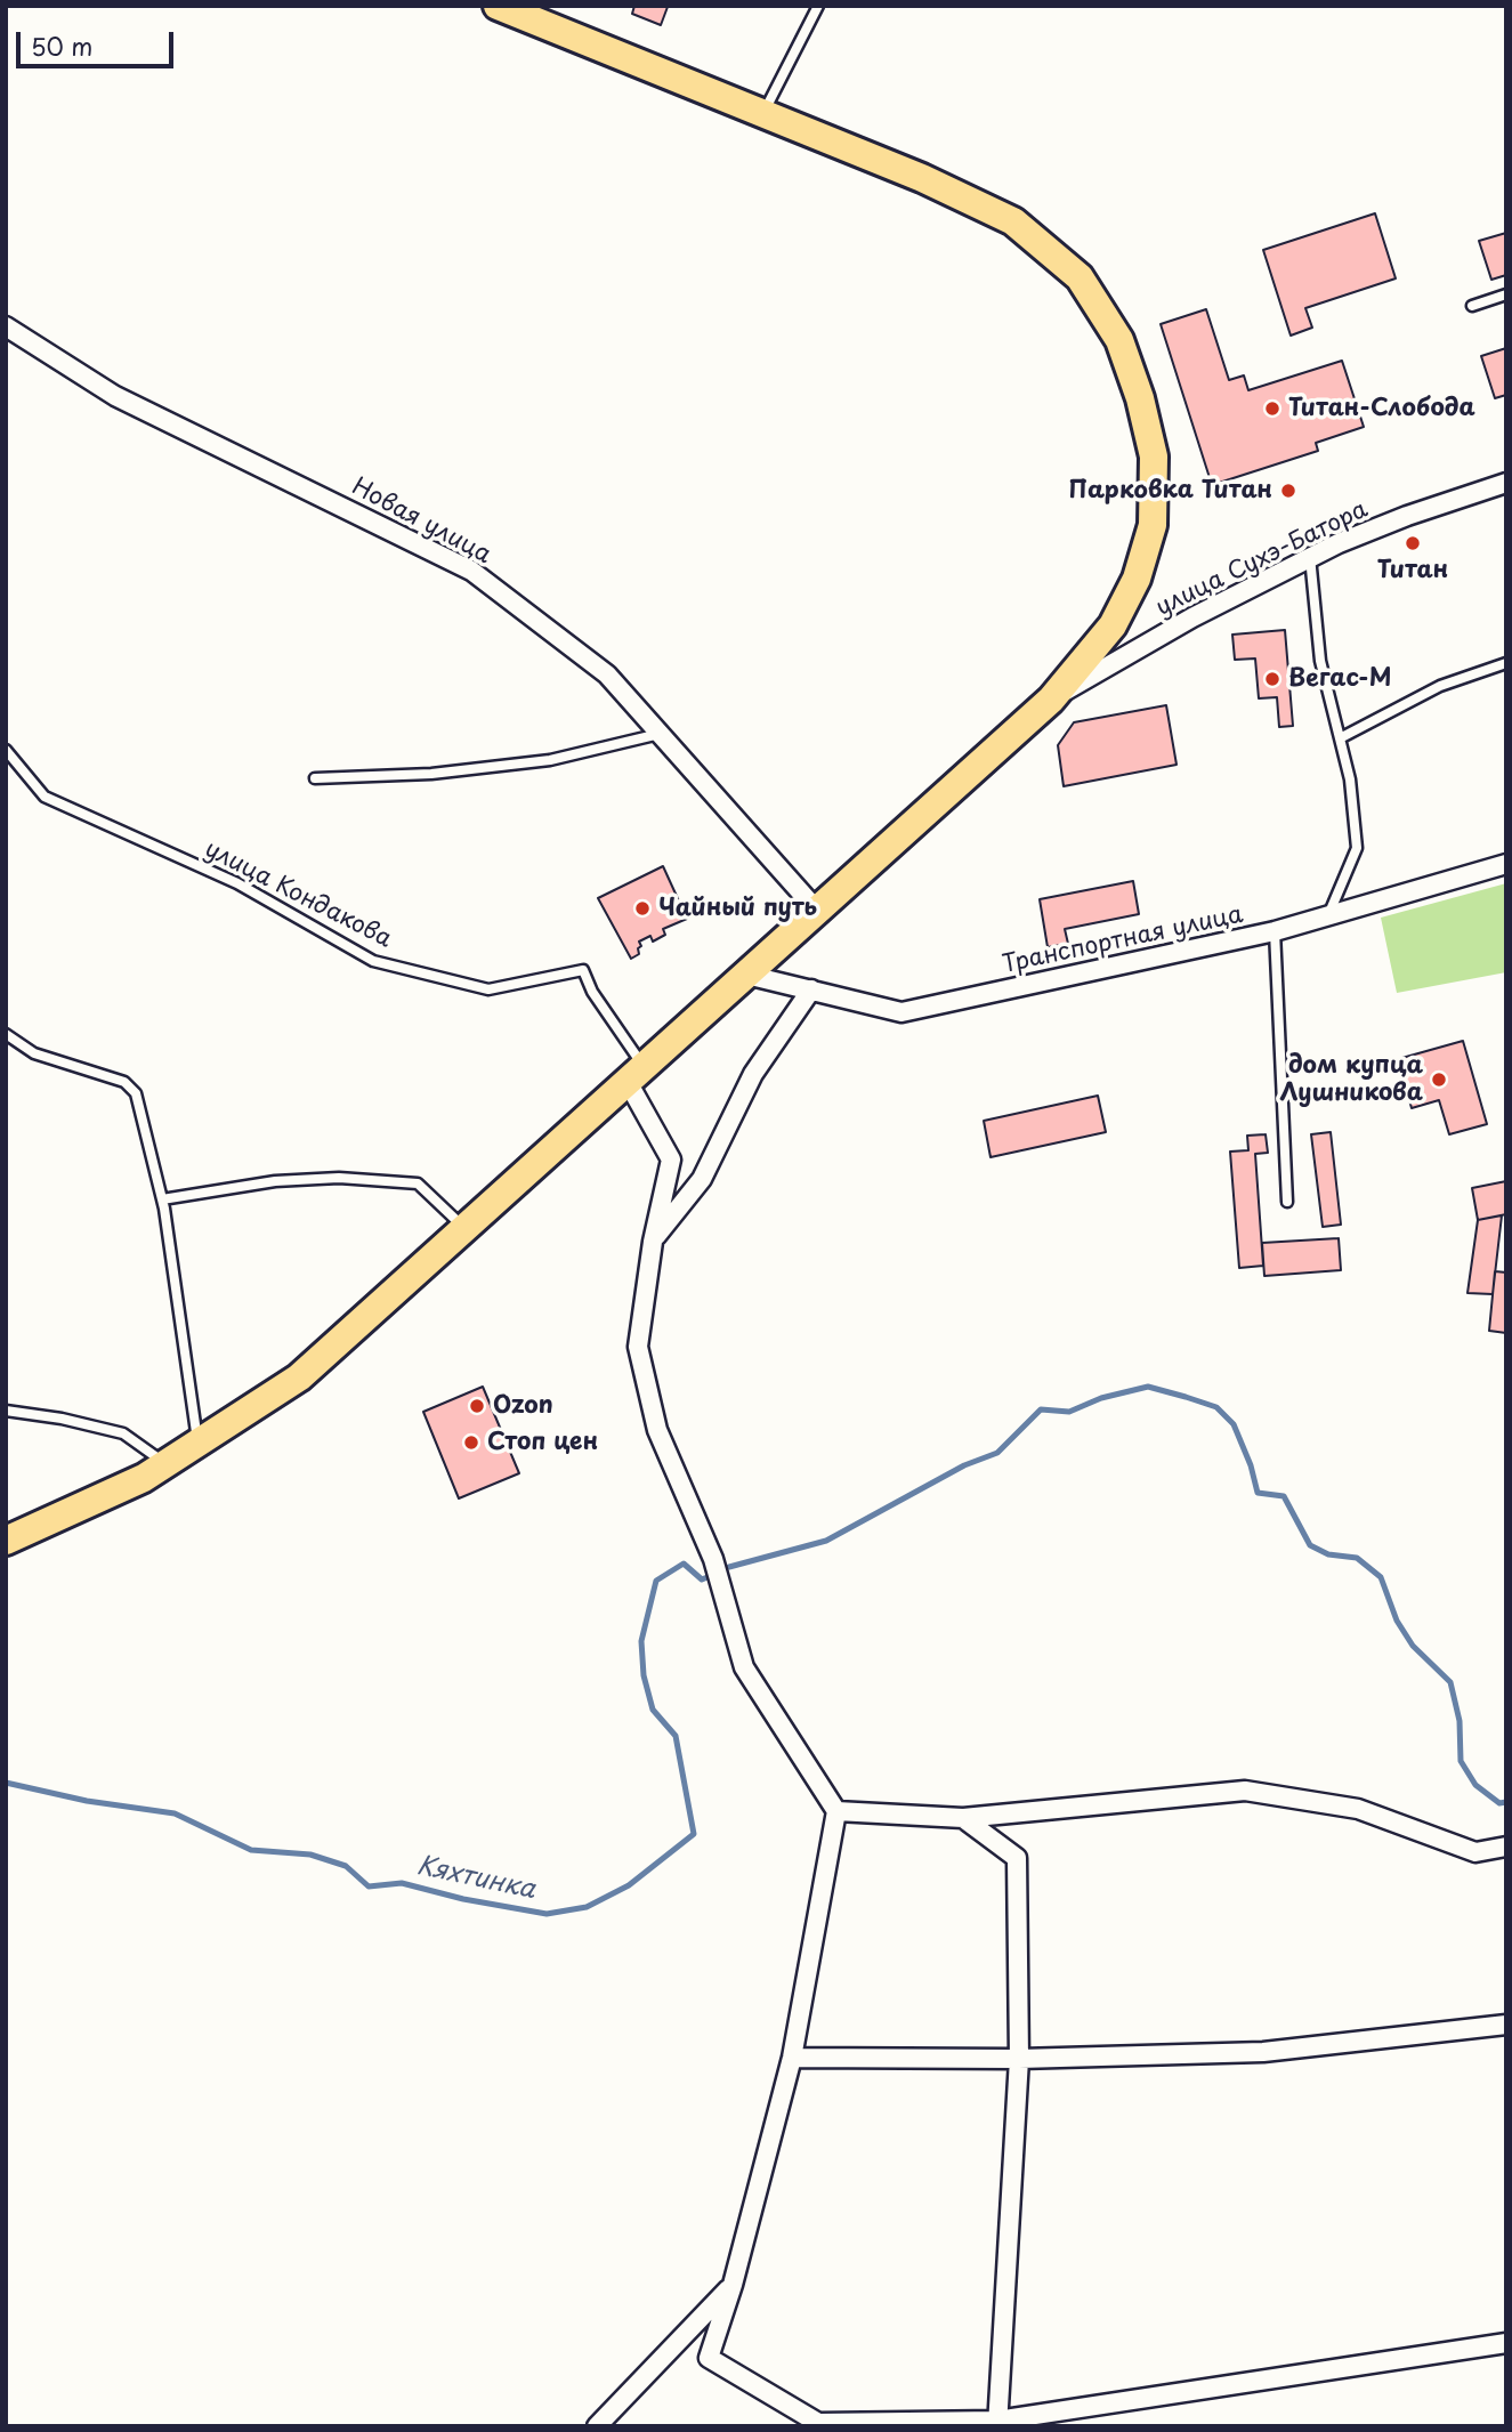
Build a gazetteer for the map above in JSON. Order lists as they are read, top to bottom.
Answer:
{
  "streets": {
    "street": ["Новая улица", "улица Сухэ-Батора", "Транспортная улица"],
    "lane": ["улица Кондакова"]
  },
  "water": ["Кяхтинка"],
  "places": [
    "Титан-Слобода",
    "Парковка Титан",
    "Титан",
    "Вегас-М",
    "Чайный путь",
    "дом купца Лушникова",
    "Ozon",
    "Стоп цен"
  ],
  "scale_bar": "50 m"
}
